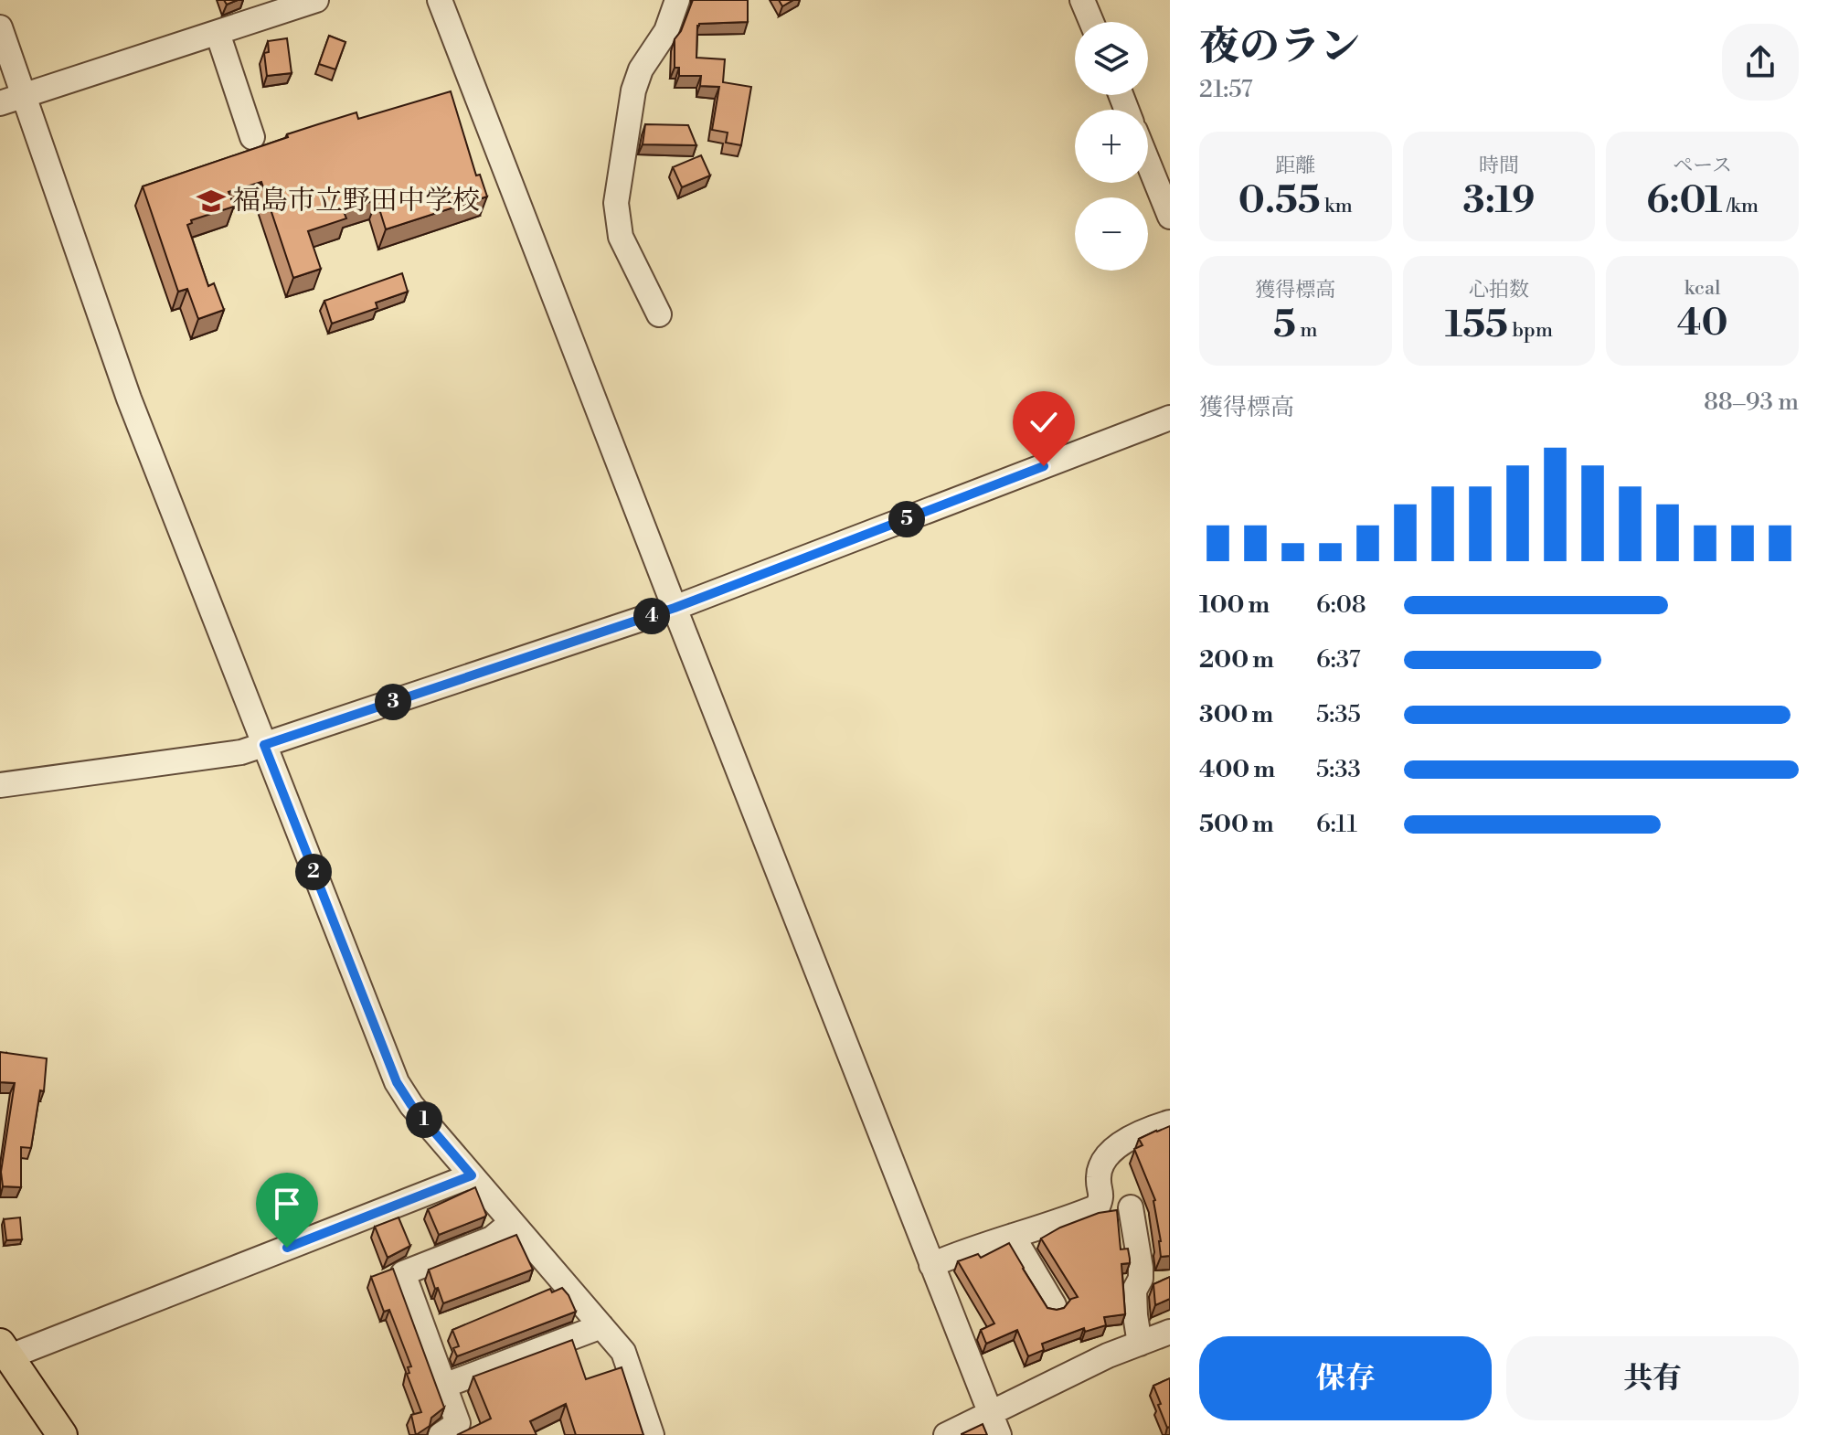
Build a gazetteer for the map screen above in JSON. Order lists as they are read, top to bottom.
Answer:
{
  "places": {
    "school or university": ["福島市立野田中学校"]
  },
  "page": {
    "heading": ["夜のラン", "21:57"],
    "map_buttons": ["+", "−"],
    "stats": [
      ["距離", "0.55 km"],
      ["時間", "3:19"],
      ["ペース", "6:01 /km"],
      ["獲得標高", "5 m"],
      ["心拍数", "155 bpm"],
      ["kcal", "40"]
    ],
    "chart": ["獲得標高", "88–93 m"],
    "pins": [
      "5",
      "4",
      "3",
      "2",
      "1"
    ],
    "list": [
      {
        "name": "100 m",
        "note": "6:08"
      },
      {
        "name": "200 m",
        "note": "6:37"
      },
      {
        "name": "300 m",
        "note": "5:35"
      },
      {
        "name": "400 m",
        "note": "5:33"
      },
      {
        "name": "500 m",
        "note": "6:11"
      }
    ],
    "buttons": ["保存", "共有"]
  }
}
